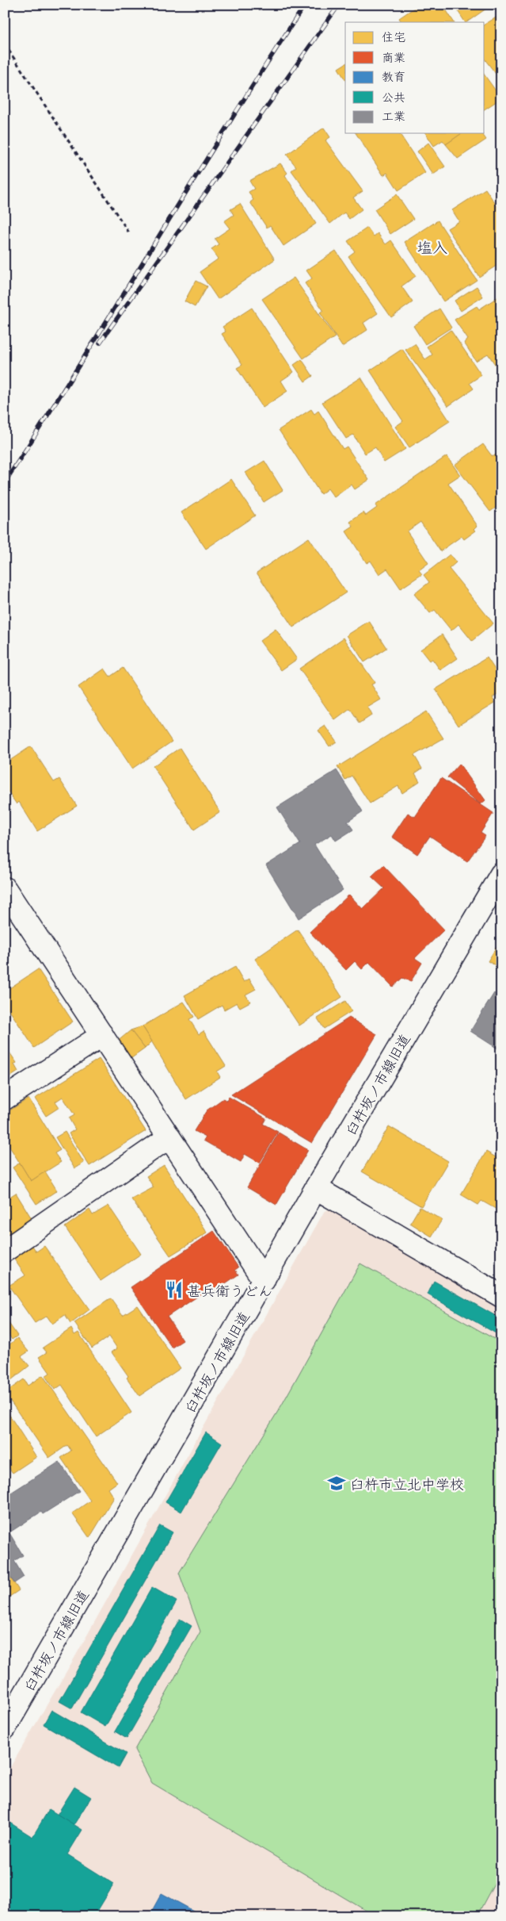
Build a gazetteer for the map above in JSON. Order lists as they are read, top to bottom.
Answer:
{
  "streets": {
    "street": ["臼杵坂ノ市線旧道"]
  },
  "districts": ["塩入"],
  "places": {
    "restaurant": ["甚兵衛うどん"],
    "school or university": ["臼杵市立北中学校"]
  },
  "legend": [
    "住宅",
    "商業",
    "教育",
    "公共",
    "工業"
  ]
}
